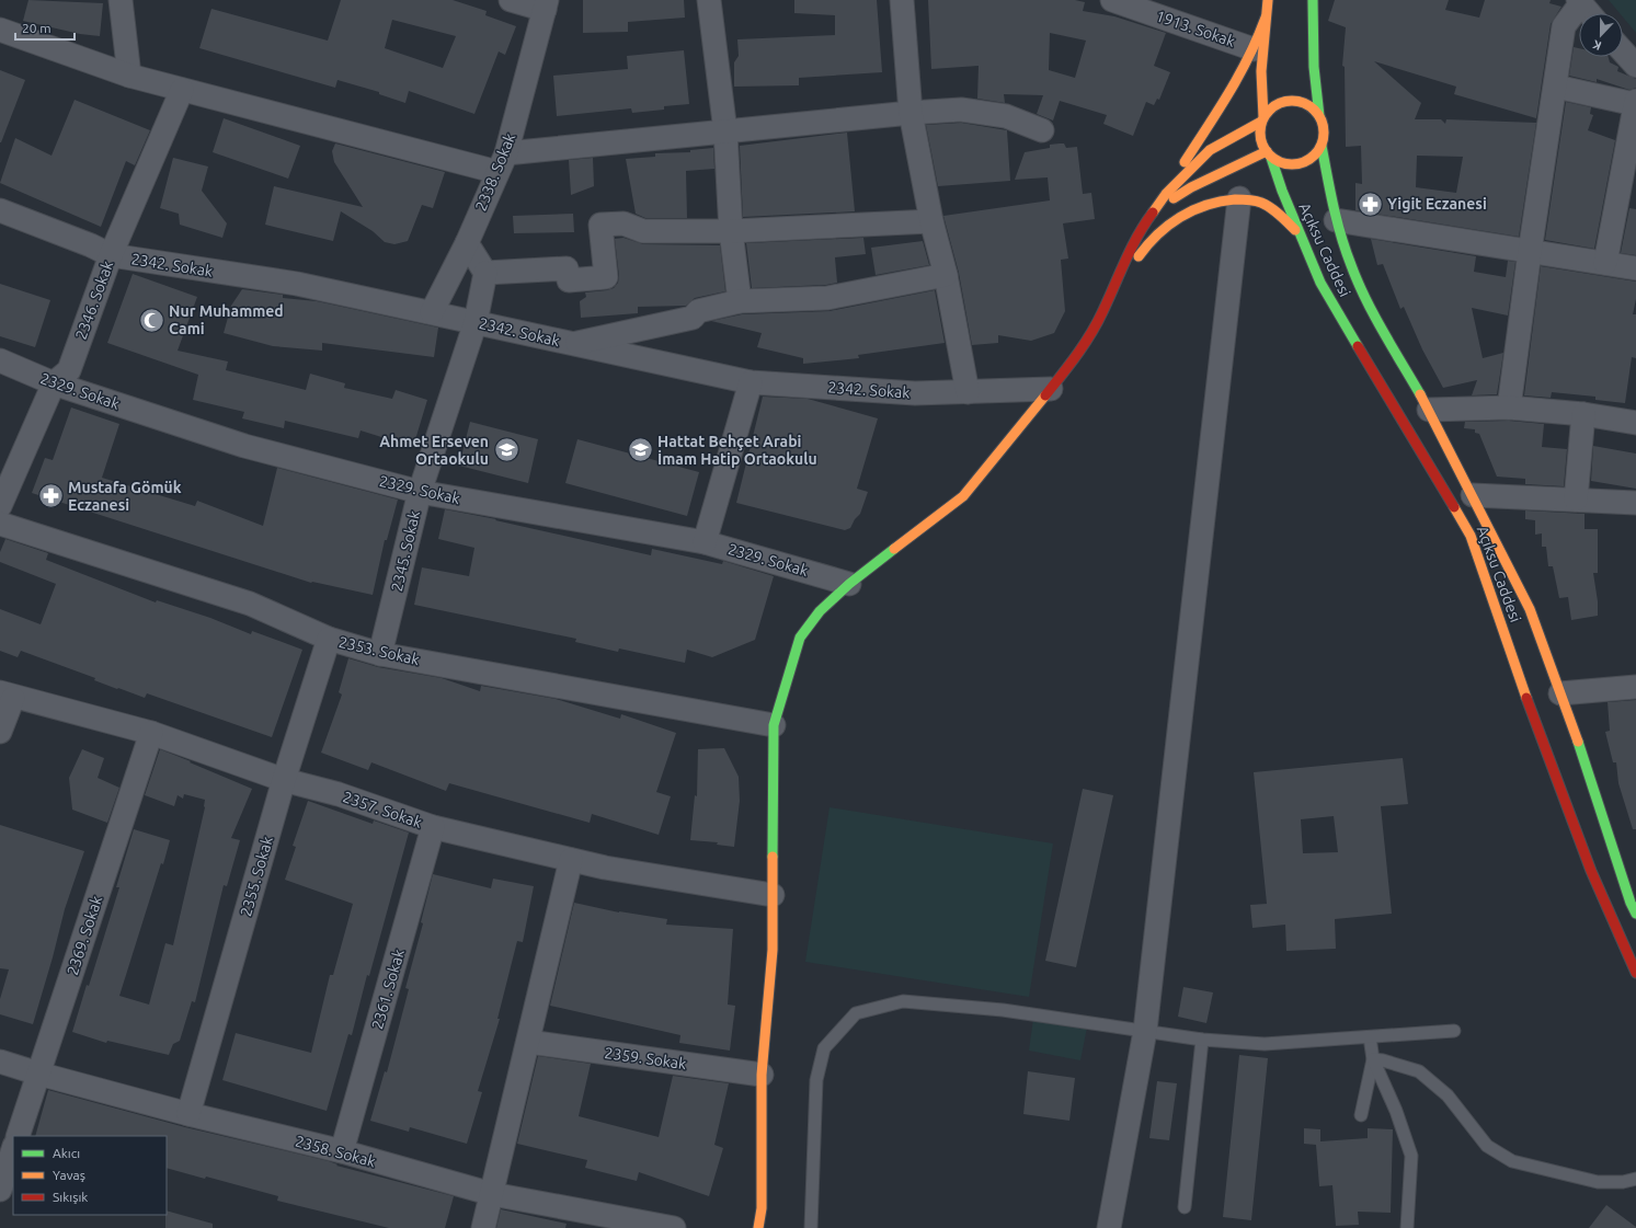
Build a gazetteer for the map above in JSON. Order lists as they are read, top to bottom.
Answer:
{
  "streets": {
    "main road": ["Açıksu Caddesi"],
    "street": [
      "1913. Sokak",
      "2338. Sokak",
      "2342. Sokak",
      "2346. Sokak",
      "2329. Sokak",
      "2345. Sokak",
      "2353. Sokak",
      "2357. Sokak",
      "2355. Sokak",
      "2369. Sokak",
      "2361. Sokak",
      "2359. Sokak",
      "2358. Sokak"
    ]
  },
  "crossings": [
    ["2338. Sokak", "2342. Sokak"],
    ["2342. Sokak", "2346. Sokak"],
    ["2342. Sokak", "2345. Sokak"],
    ["2346. Sokak", "2329. Sokak"],
    ["2329. Sokak", "2345. Sokak"],
    ["2345. Sokak", "2353. Sokak"],
    ["2353. Sokak", "2355. Sokak"],
    ["2357. Sokak", "2355. Sokak"],
    ["2357. Sokak", "2369. Sokak"],
    ["2357. Sokak", "2361. Sokak"],
    ["2355. Sokak", "2358. Sokak"],
    ["2369. Sokak", "2358. Sokak"],
    ["2361. Sokak", "2358. Sokak"]
  ],
  "places": {
    "pharmacy": ["Yigit Eczanesi", "Mustafa Gömük Eczanesi"],
    "mosque": ["Nur Muhammed Cami"],
    "school or university": ["Ahmet Erseven Ortaokulu", "Hattat Behçet Arabi İmam Hatip Ortaokulu"]
  },
  "legend": ["Akıcı", "Yavaş", "Sıkışık"],
  "scale_bar": "20 m",
  "north": "bottom"
}
